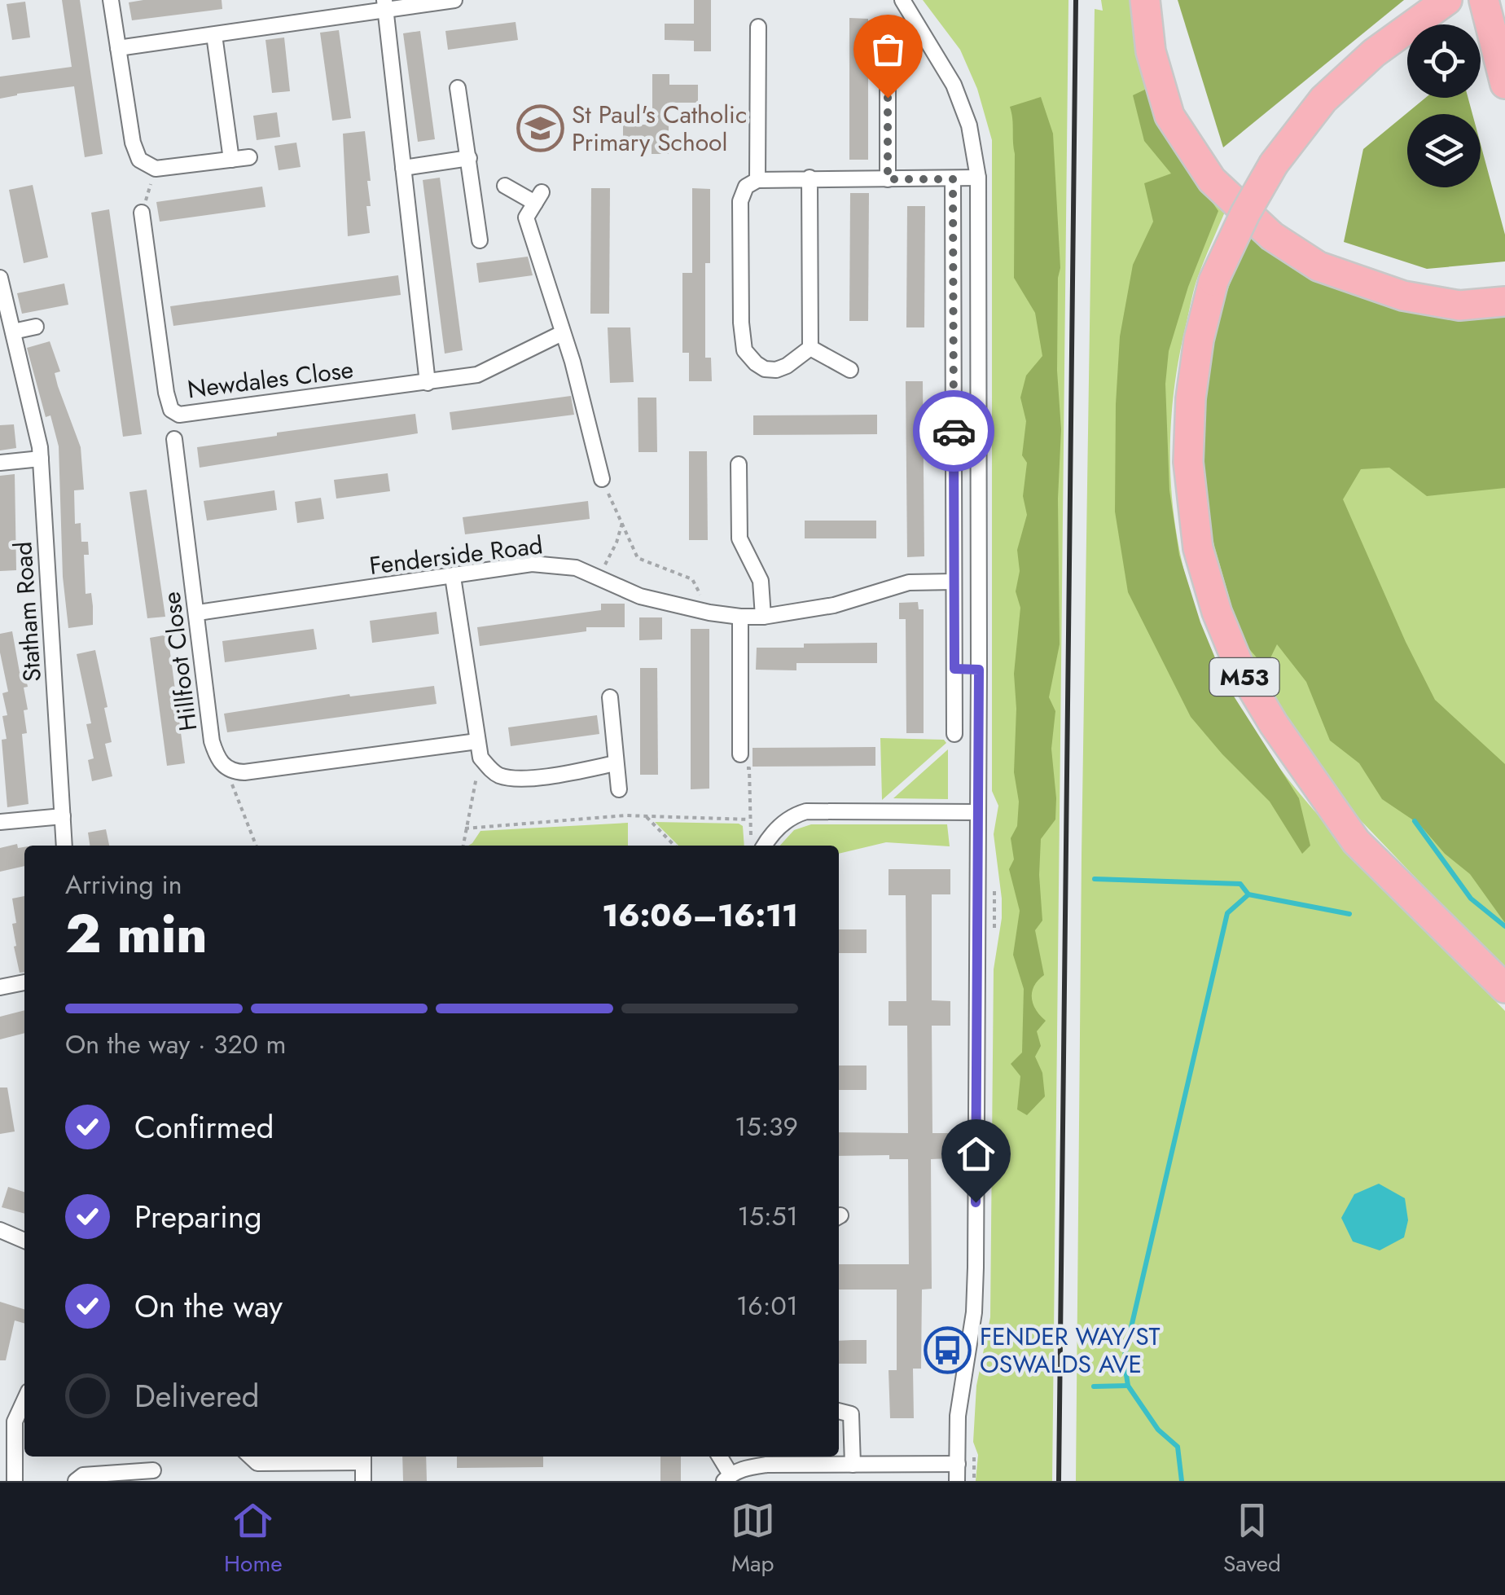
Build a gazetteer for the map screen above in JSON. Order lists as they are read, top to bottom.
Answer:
{
  "streets": {
    "highway": ["M53"],
    "street": [
      "Newdales Close",
      "Fenderside Road",
      "Statham Road",
      "Hillfoot Close"
    ]
  },
  "crossings": [
    ["Fenderside Road", "Hillfoot Close"]
  ],
  "places": {
    "school or university": ["St Paul's Catholic Primary School"],
    "bus stop": ["FENDER WAY/ST OSWALDS AVE"]
  },
  "page": {
    "heading": ["2 min", "Arriving in", "16:06–16:11"],
    "bar": "On the way · 320 m",
    "list": [
      ["Confirmed", "15:39"],
      ["Preparing", "15:51"],
      ["On the way", "16:01"],
      "Delivered"
    ],
    "tabs": ["Home", "Map", "Saved"]
  }
}
